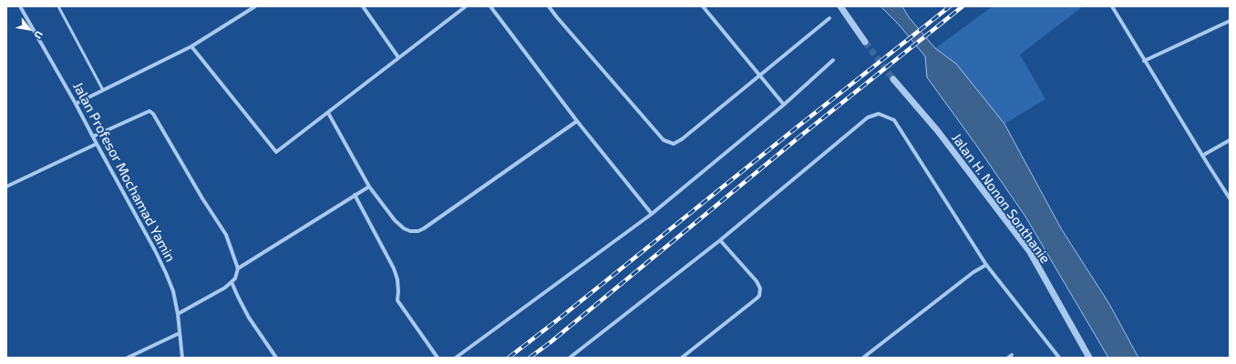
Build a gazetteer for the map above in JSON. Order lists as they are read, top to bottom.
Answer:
{
  "streets": {
    "street": ["Jalan Profesor Mochamad Yamin", "Jalan H. Nonon Sonthanie"]
  },
  "north": "bottom right"
}
